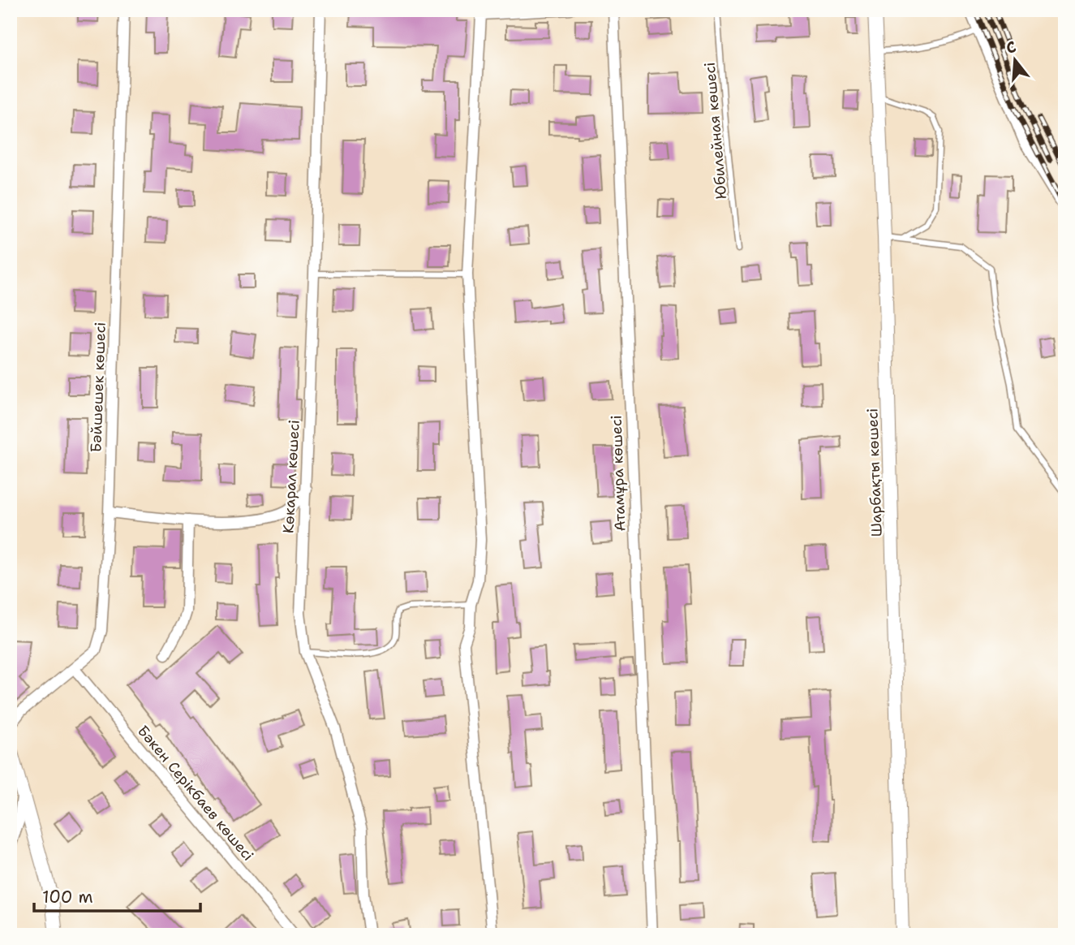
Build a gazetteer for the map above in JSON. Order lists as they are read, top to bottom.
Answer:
{
  "streets": {
    "street": [
      "Бәйшешек көшесі",
      "Шарбақты көшесі",
      "Атамұра көшесі",
      "Көкарал көшесі",
      "Бәкен Серікбаев көшесі"
    ],
    "lane": ["Юбилейная көшесі"]
  },
  "crossings": [
    ["Бәйшешек көшесі", "Бәкен Серікбаев көшесі"]
  ],
  "scale_bar": "100 m",
  "north": "top"
}
